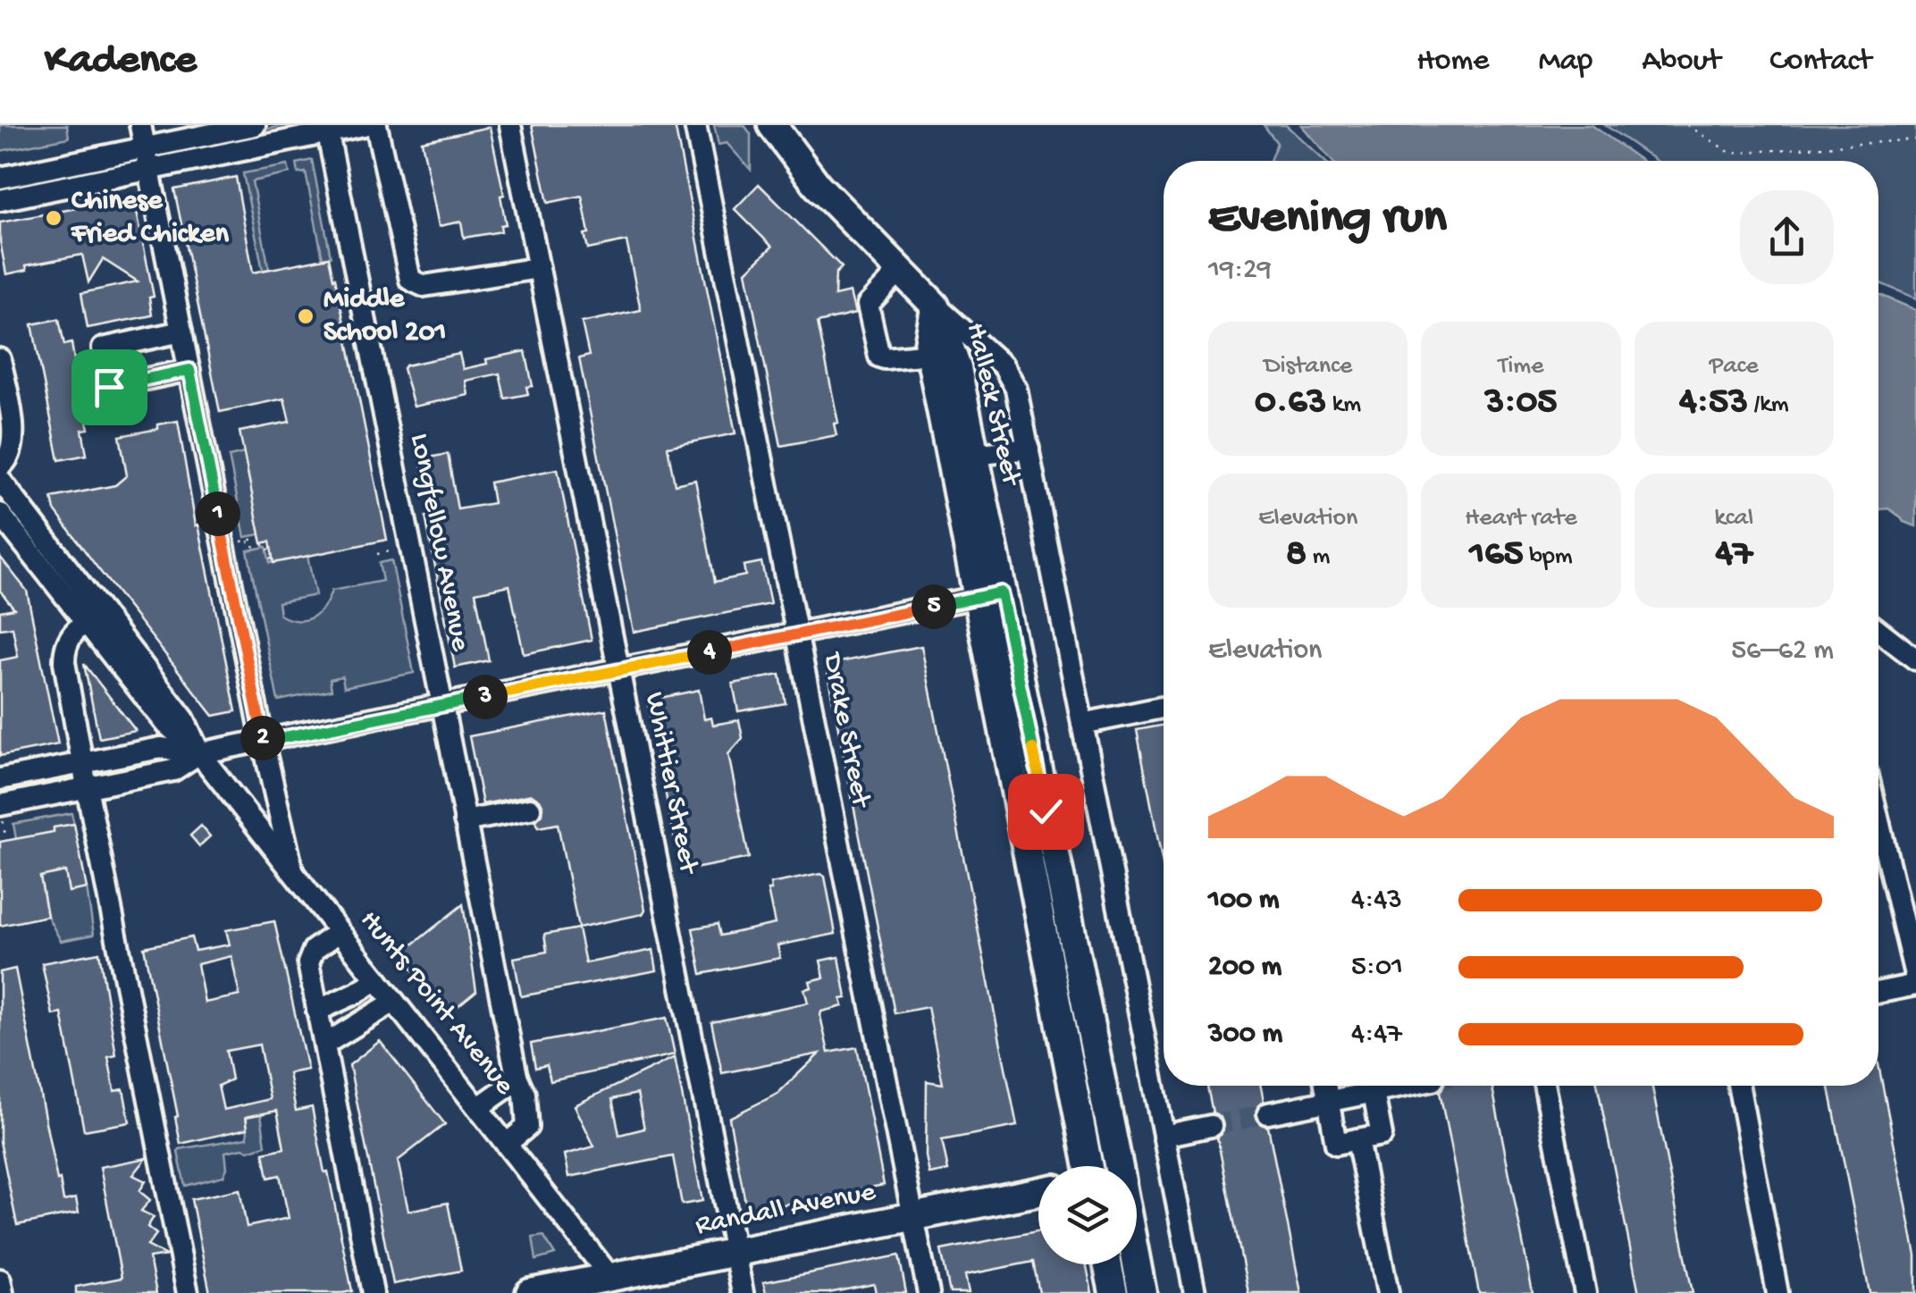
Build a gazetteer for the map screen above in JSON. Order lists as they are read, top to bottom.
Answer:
{
  "streets": {
    "main road": ["Halleck Street", "Randall Avenue"],
    "street": [
      "Longfellow Avenue",
      "Drake Street",
      "Whittier Street",
      "Hunts Point Avenue"
    ]
  },
  "crossings": [
    ["Longfellow Avenue", "Hunts Point Avenue"],
    ["Drake Street", "Randall Avenue"],
    ["Whittier Street", "Randall Avenue"],
    ["Hunts Point Avenue", "Randall Avenue"]
  ],
  "places": ["Chinese Fried Chicken", "Middle School 201"],
  "page": {
    "header": "Kadence",
    "nav": [
      "Home",
      "Map",
      "About",
      "Contact"
    ],
    "heading": ["Evening run", "19:29"],
    "stats": [
      ["Distance", "0.63 km"],
      ["Time", "3:05"],
      ["Pace", "4:53 /km"],
      ["Elevation", "8 m"],
      ["Heart rate", "165 bpm"],
      ["kcal", "47"]
    ],
    "pins": [
      "1",
      "5",
      "4",
      "3",
      "2"
    ],
    "chart": ["Elevation", "56–62 m"],
    "list": [
      {
        "name": "100 m",
        "note": "4:43"
      },
      {
        "name": "200 m",
        "note": "5:01"
      },
      {
        "name": "300 m",
        "note": "4:47"
      }
    ]
  }
}
